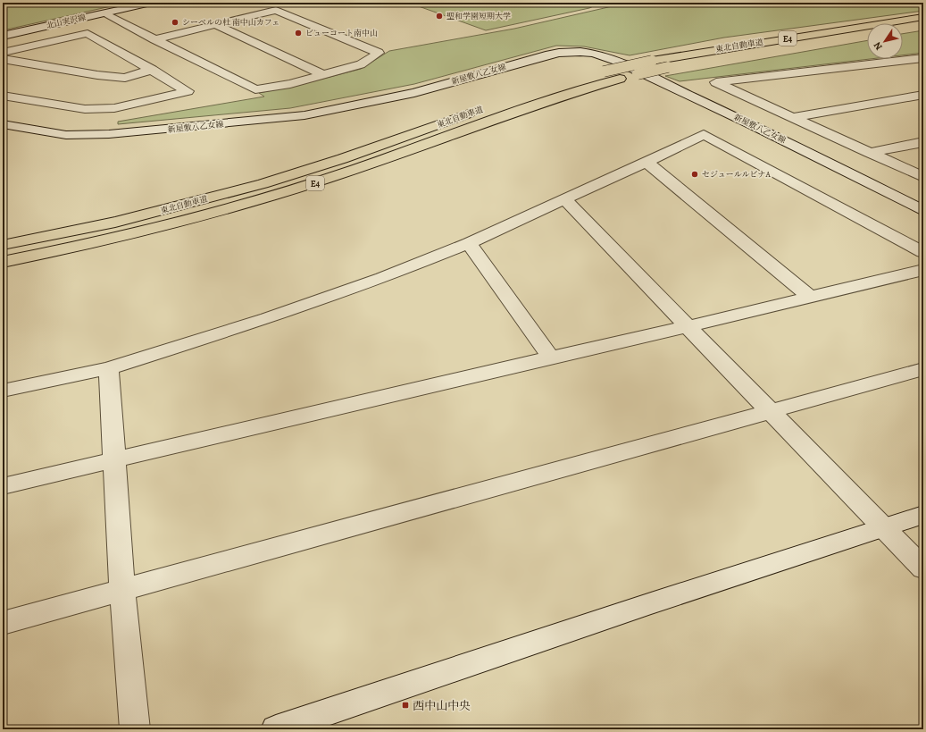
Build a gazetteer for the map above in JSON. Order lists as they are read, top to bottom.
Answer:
{
  "streets": {
    "highway": ["E4", "東北自動車道"],
    "street": ["北山実沢線", "新屋敷八乙女線"]
  },
  "places": {
    "other": [
      "聖和学園短期大学",
      "シーベルの杜 南中山カフェ",
      "ビューコート南中山",
      "セジュールルビナA"
    ],
    "transit": ["西中山中央"]
  },
  "north": "bottom left"
}
